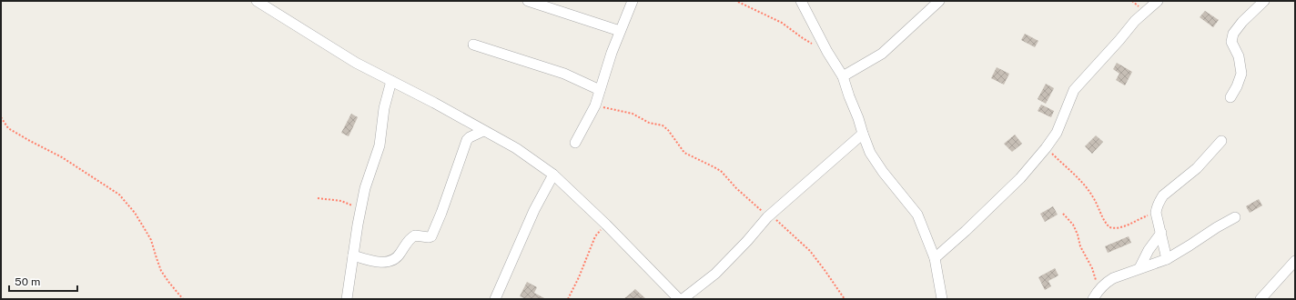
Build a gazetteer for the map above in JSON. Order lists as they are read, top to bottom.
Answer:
{
  "scale_bar": "50 m"
}
